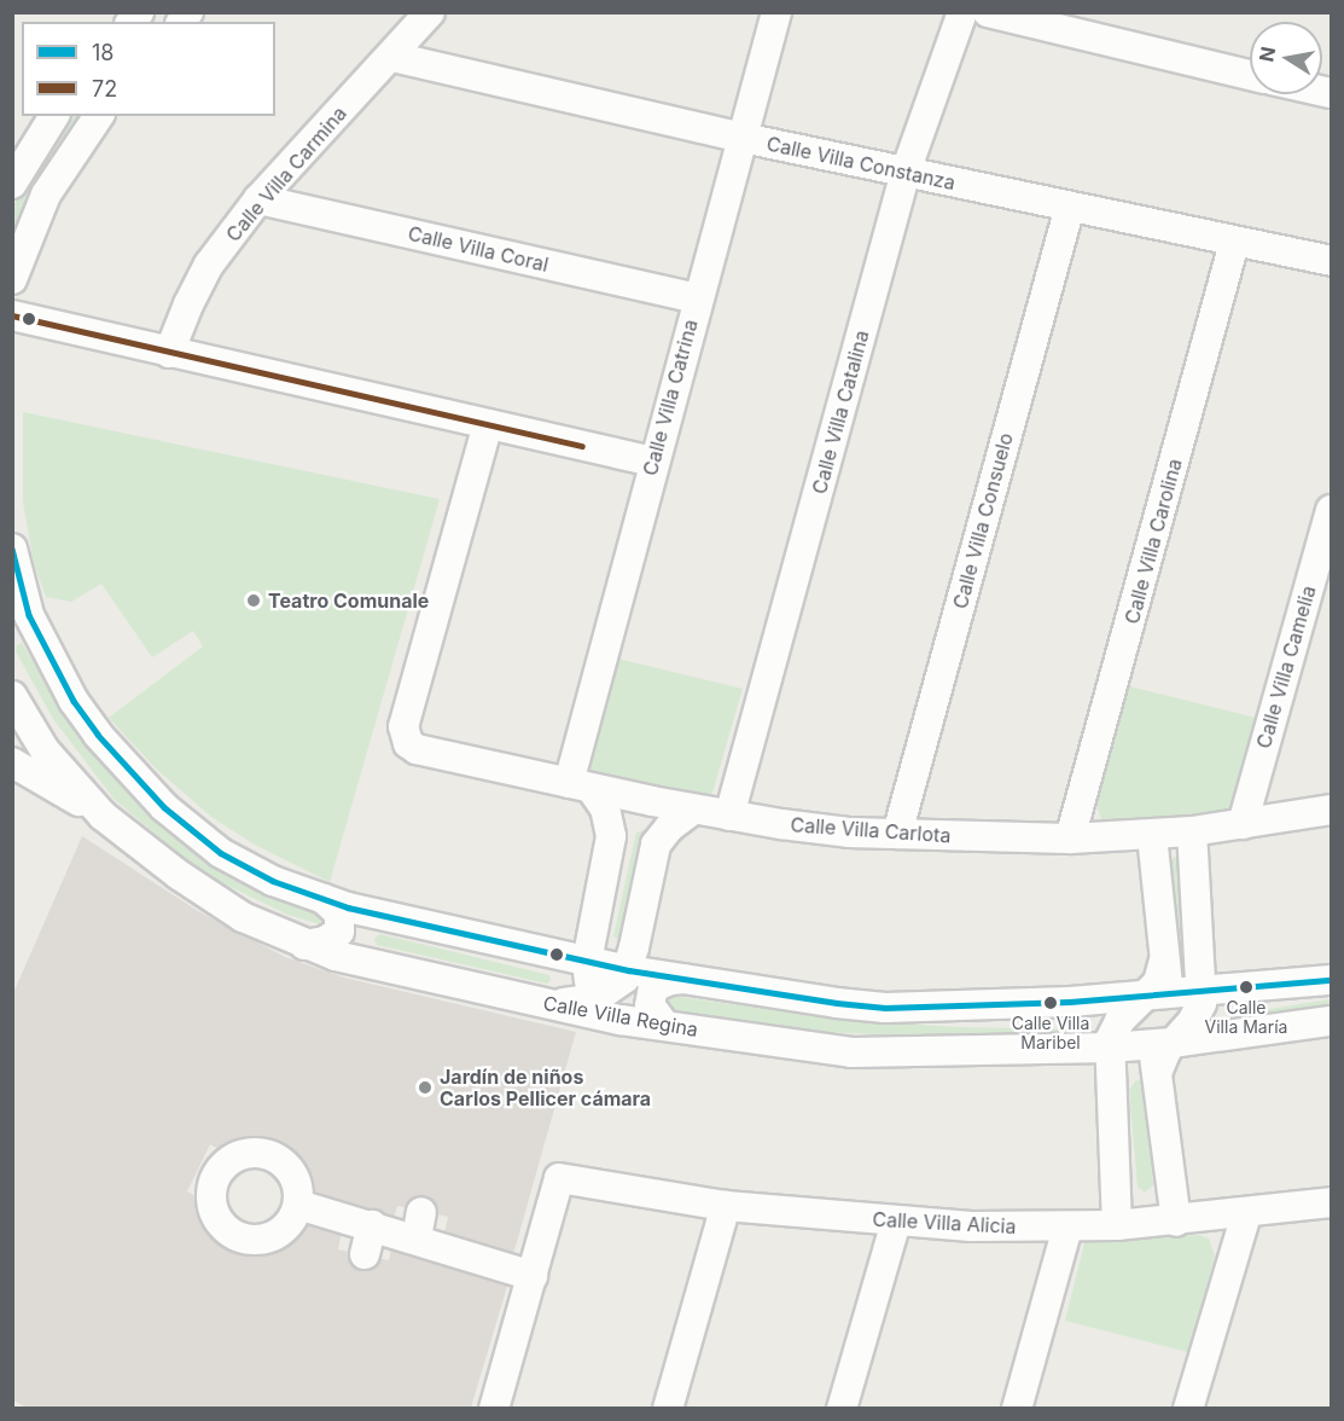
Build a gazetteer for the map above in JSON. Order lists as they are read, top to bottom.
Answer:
{
  "streets": {
    "street": [
      "Calle Villa Constanza",
      "Calle Villa Carmina",
      "Calle Villa Coral",
      "Calle Villa Catrina",
      "Calle Villa Catalina",
      "Calle Villa Consuelo",
      "Calle Villa Carolina",
      "Calle Villa Camelia",
      "Calle Villa Carlota",
      "Calle Villa Regina",
      "Calle Villa Alicia"
    ]
  },
  "crossings": [
    ["Calle Villa Constanza", "Calle Villa Carmina"],
    ["Calle Villa Constanza", "Calle Villa Catrina"],
    ["Calle Villa Constanza", "Calle Villa Catalina"],
    ["Calle Villa Constanza", "Calle Villa Consuelo"],
    ["Calle Villa Constanza", "Calle Villa Carolina"],
    ["Calle Villa Carmina", "Calle Villa Coral"],
    ["Calle Villa Coral", "Calle Villa Catrina"],
    ["Calle Villa Catrina", "Calle Villa Carlota"],
    ["Calle Villa Catalina", "Calle Villa Carlota"],
    ["Calle Villa Consuelo", "Calle Villa Carlota"],
    ["Calle Villa Carolina", "Calle Villa Carlota"],
    ["Calle Villa Camelia", "Calle Villa Carlota"]
  ],
  "places": [
    "Teatro Comunale",
    "Calle Villa María",
    "Calle Villa Maribel",
    "Jardín de niños Carlos Pellicer cámara"
  ],
  "lines": ["transit line 72", "transit line 18"],
  "legend": ["18", "72"],
  "north": "left"
}
